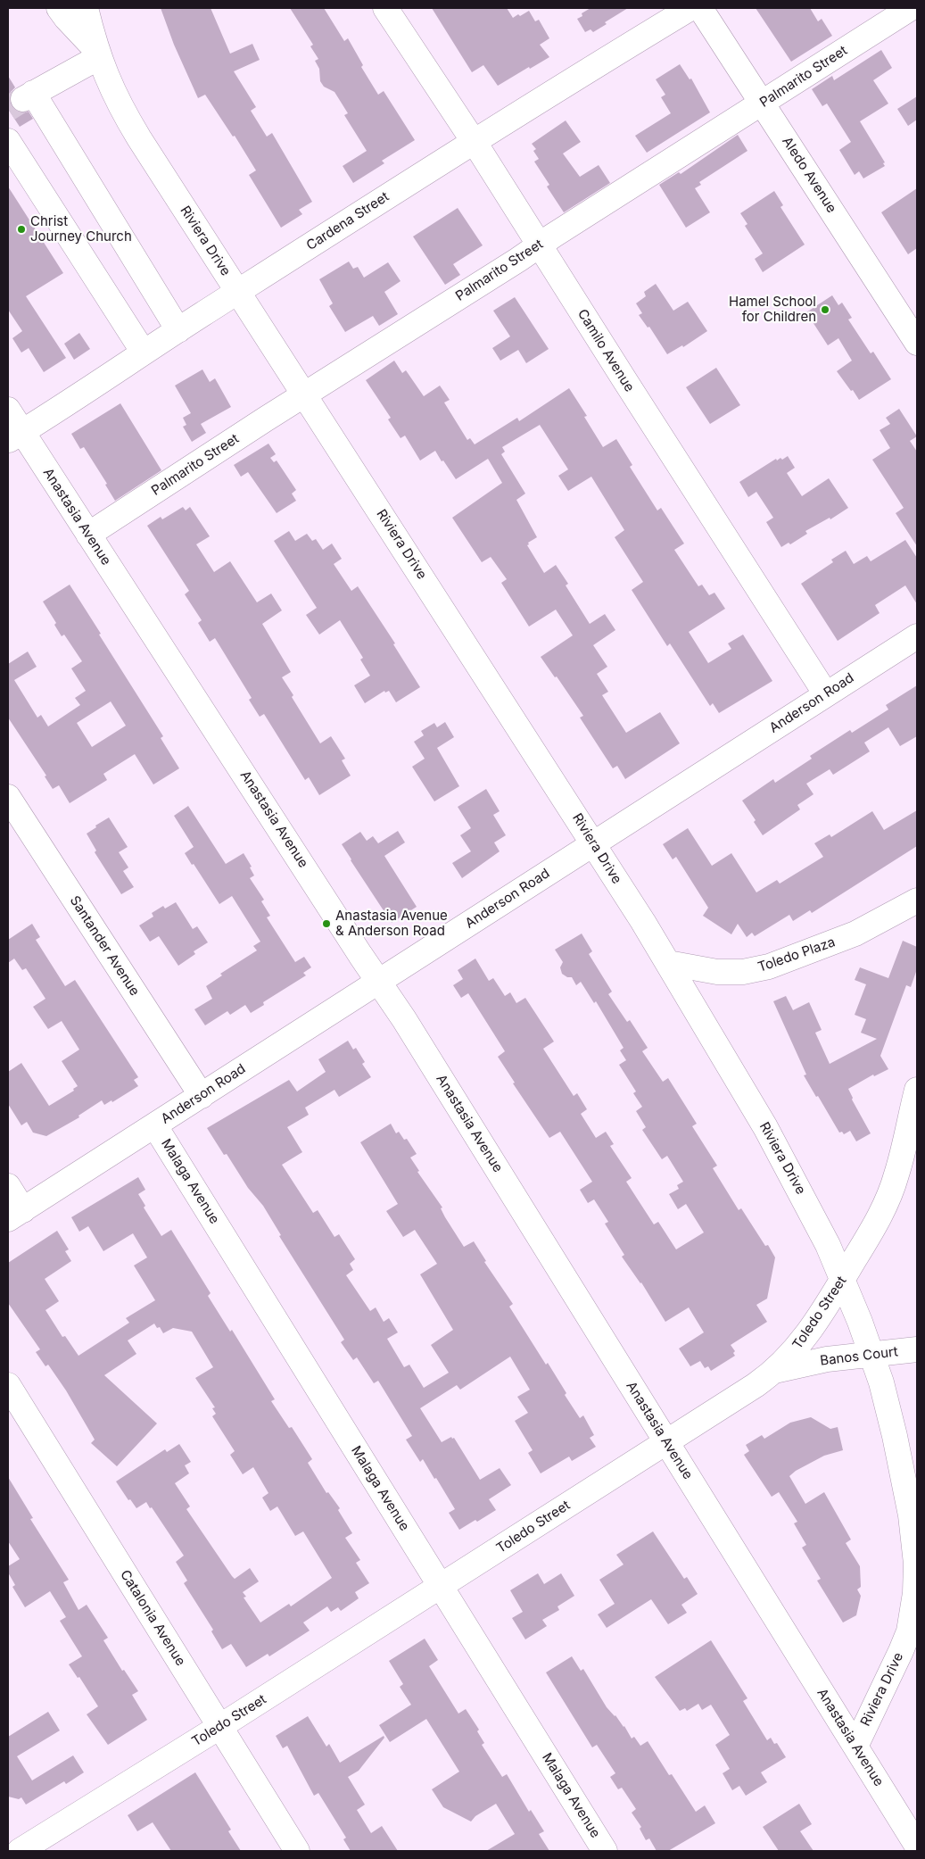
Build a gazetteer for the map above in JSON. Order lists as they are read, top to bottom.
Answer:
{
  "streets": {
    "street": [
      "Palmarito Street",
      "Aledo Avenue",
      "Cardena Street",
      "Riviera Drive",
      "Camilo Avenue",
      "Anastasia Avenue",
      "Anderson Road",
      "Santander Avenue",
      "Toledo Plaza",
      "Malaga Avenue",
      "Toledo Street",
      "Banos Court",
      "Catalonia Avenue"
    ]
  },
  "crossings": [
    ["Palmarito Street", "Aledo Avenue"],
    ["Palmarito Street", "Riviera Drive"],
    ["Palmarito Street", "Camilo Avenue"],
    ["Palmarito Street", "Anastasia Avenue"],
    ["Cardena Street", "Riviera Drive"],
    ["Cardena Street", "Camilo Avenue"],
    ["Cardena Street", "Anastasia Avenue"],
    ["Riviera Drive", "Anastasia Avenue"],
    ["Riviera Drive", "Anderson Road"],
    ["Riviera Drive", "Toledo Plaza"],
    ["Riviera Drive", "Toledo Street"],
    ["Riviera Drive", "Banos Court"],
    ["Camilo Avenue", "Anderson Road"],
    ["Anastasia Avenue", "Anderson Road"],
    ["Anastasia Avenue", "Toledo Street"],
    ["Anderson Road", "Santander Avenue"],
    ["Anderson Road", "Malaga Avenue"],
    ["Malaga Avenue", "Toledo Street"],
    ["Toledo Street", "Banos Court"],
    ["Toledo Street", "Catalonia Avenue"]
  ],
  "places": ["Christ Journey Church", "Hamel School for Children", "Anastasia Avenue & Anderson Road"]
}
